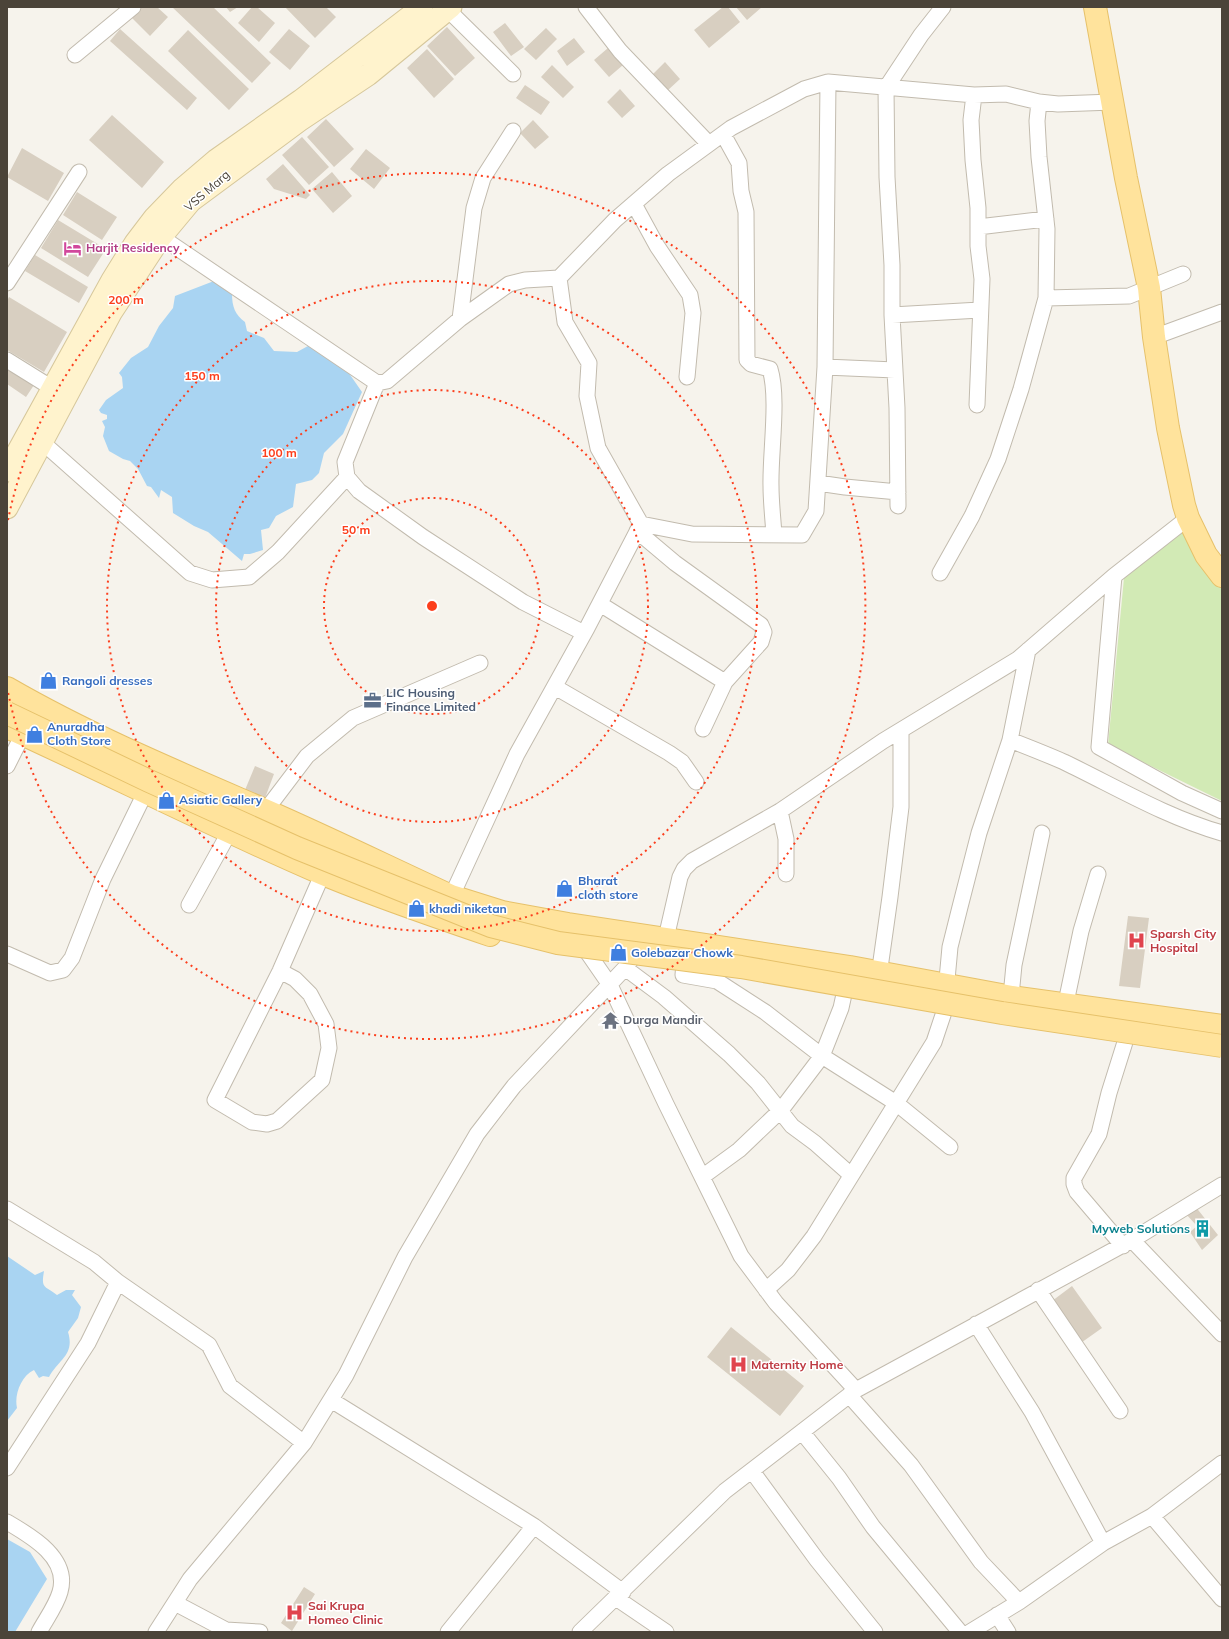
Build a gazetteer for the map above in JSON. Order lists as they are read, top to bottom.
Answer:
{
  "streets": {
    "main road": ["VSS Marg"]
  },
  "places": {
    "hotel": ["Harjit Residency"],
    "shop": [
      "Rangoli dresses",
      "Anuradha Cloth Store",
      "Asiatic Gallery",
      "Bharat cloth store",
      "khadi niketan",
      "Golebazar Chowk"
    ],
    "office": ["LIC Housing Finance Limited"],
    "hospital": ["Sparsh City Hospital", "Maternity Home", "Sai Krupa Homeo Clinic"],
    "temple": ["Durga Mandir"],
    "building": ["Myweb Solutions"]
  },
  "rings": [
    "200 m",
    "150 m",
    "100 m",
    "50 m"
  ]
}
